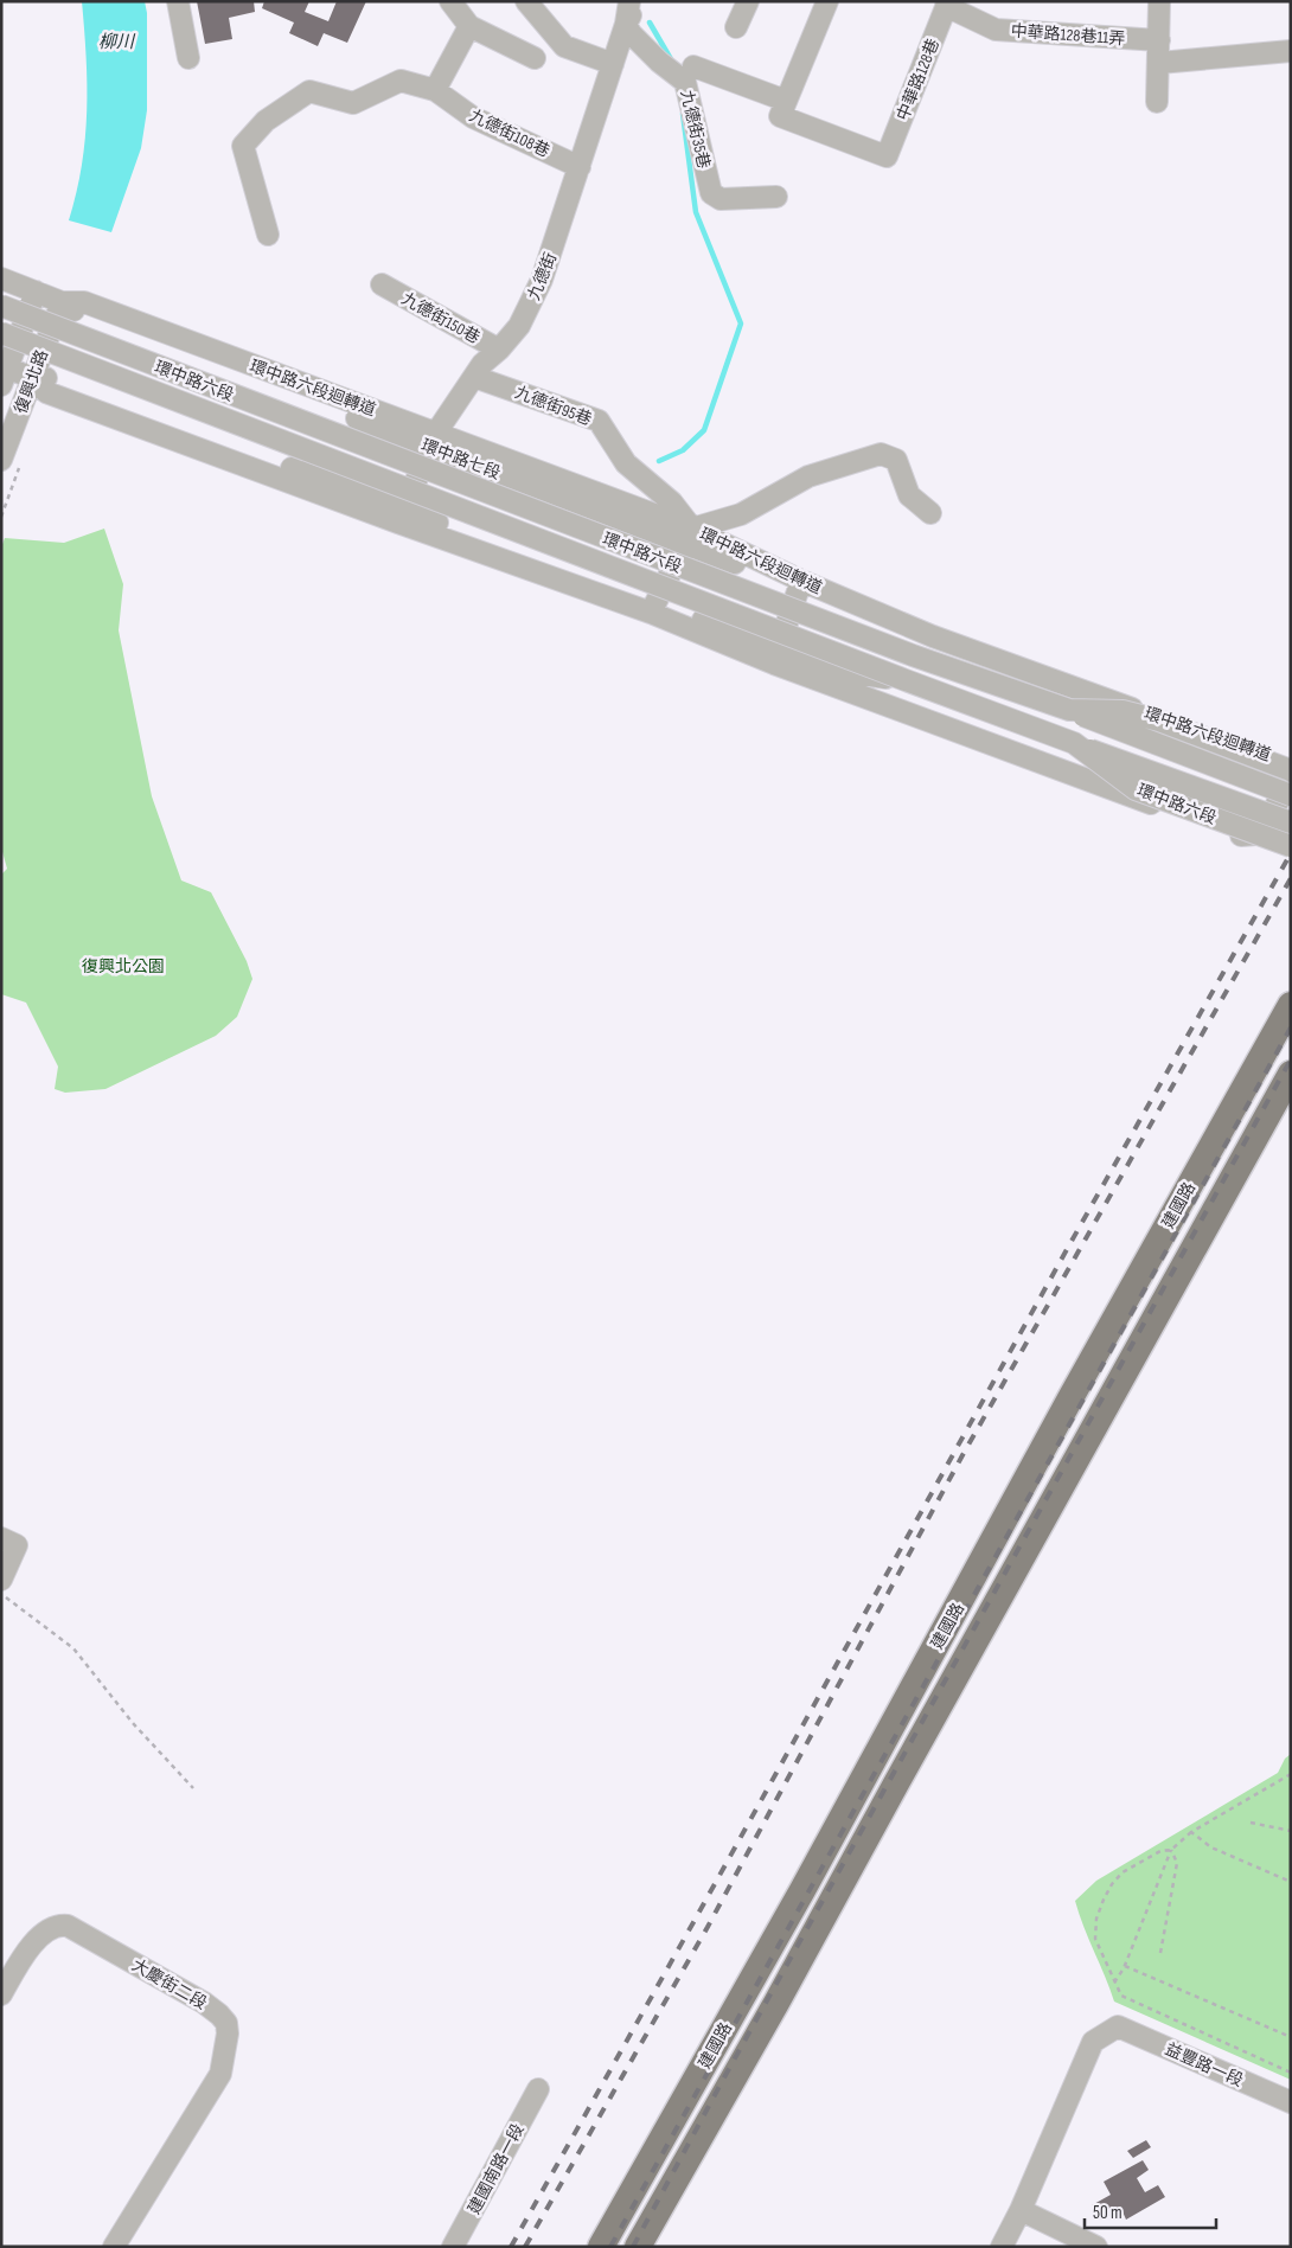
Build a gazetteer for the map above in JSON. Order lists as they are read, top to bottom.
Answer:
{
  "streets": {
    "main road": ["建國路"],
    "street": [
      "中華路128巷11弄",
      "中華路128巷",
      "九德街35巷",
      "九德街108巷",
      "九德街",
      "九德街150巷",
      "環中路六段",
      "復興北路",
      "環中路六段迴轉道",
      "九德街95巷",
      "環中路七段",
      "大慶街二段",
      "益豐路一段",
      "建國南路一段"
    ]
  },
  "crossings": [
    ["中華路128巷11弄", "中華路128巷"],
    ["九德街35巷", "九德街"],
    ["九德街108巷", "九德街"],
    ["九德街", "九德街150巷"],
    ["九德街", "環中路六段"],
    ["九德街", "九德街95巷"],
    ["九德街", "環中路七段"],
    ["環中路六段", "復興北路"],
    ["環中路六段", "環中路六段迴轉道"],
    ["環中路六段", "環中路七段"],
    ["復興北路", "環中路七段"],
    ["環中路六段迴轉道", "環中路七段"],
    ["九德街95巷", "環中路七段"]
  ],
  "water": ["柳川"],
  "parks": ["復興北公園"],
  "scale_bar": "50 m"
}
